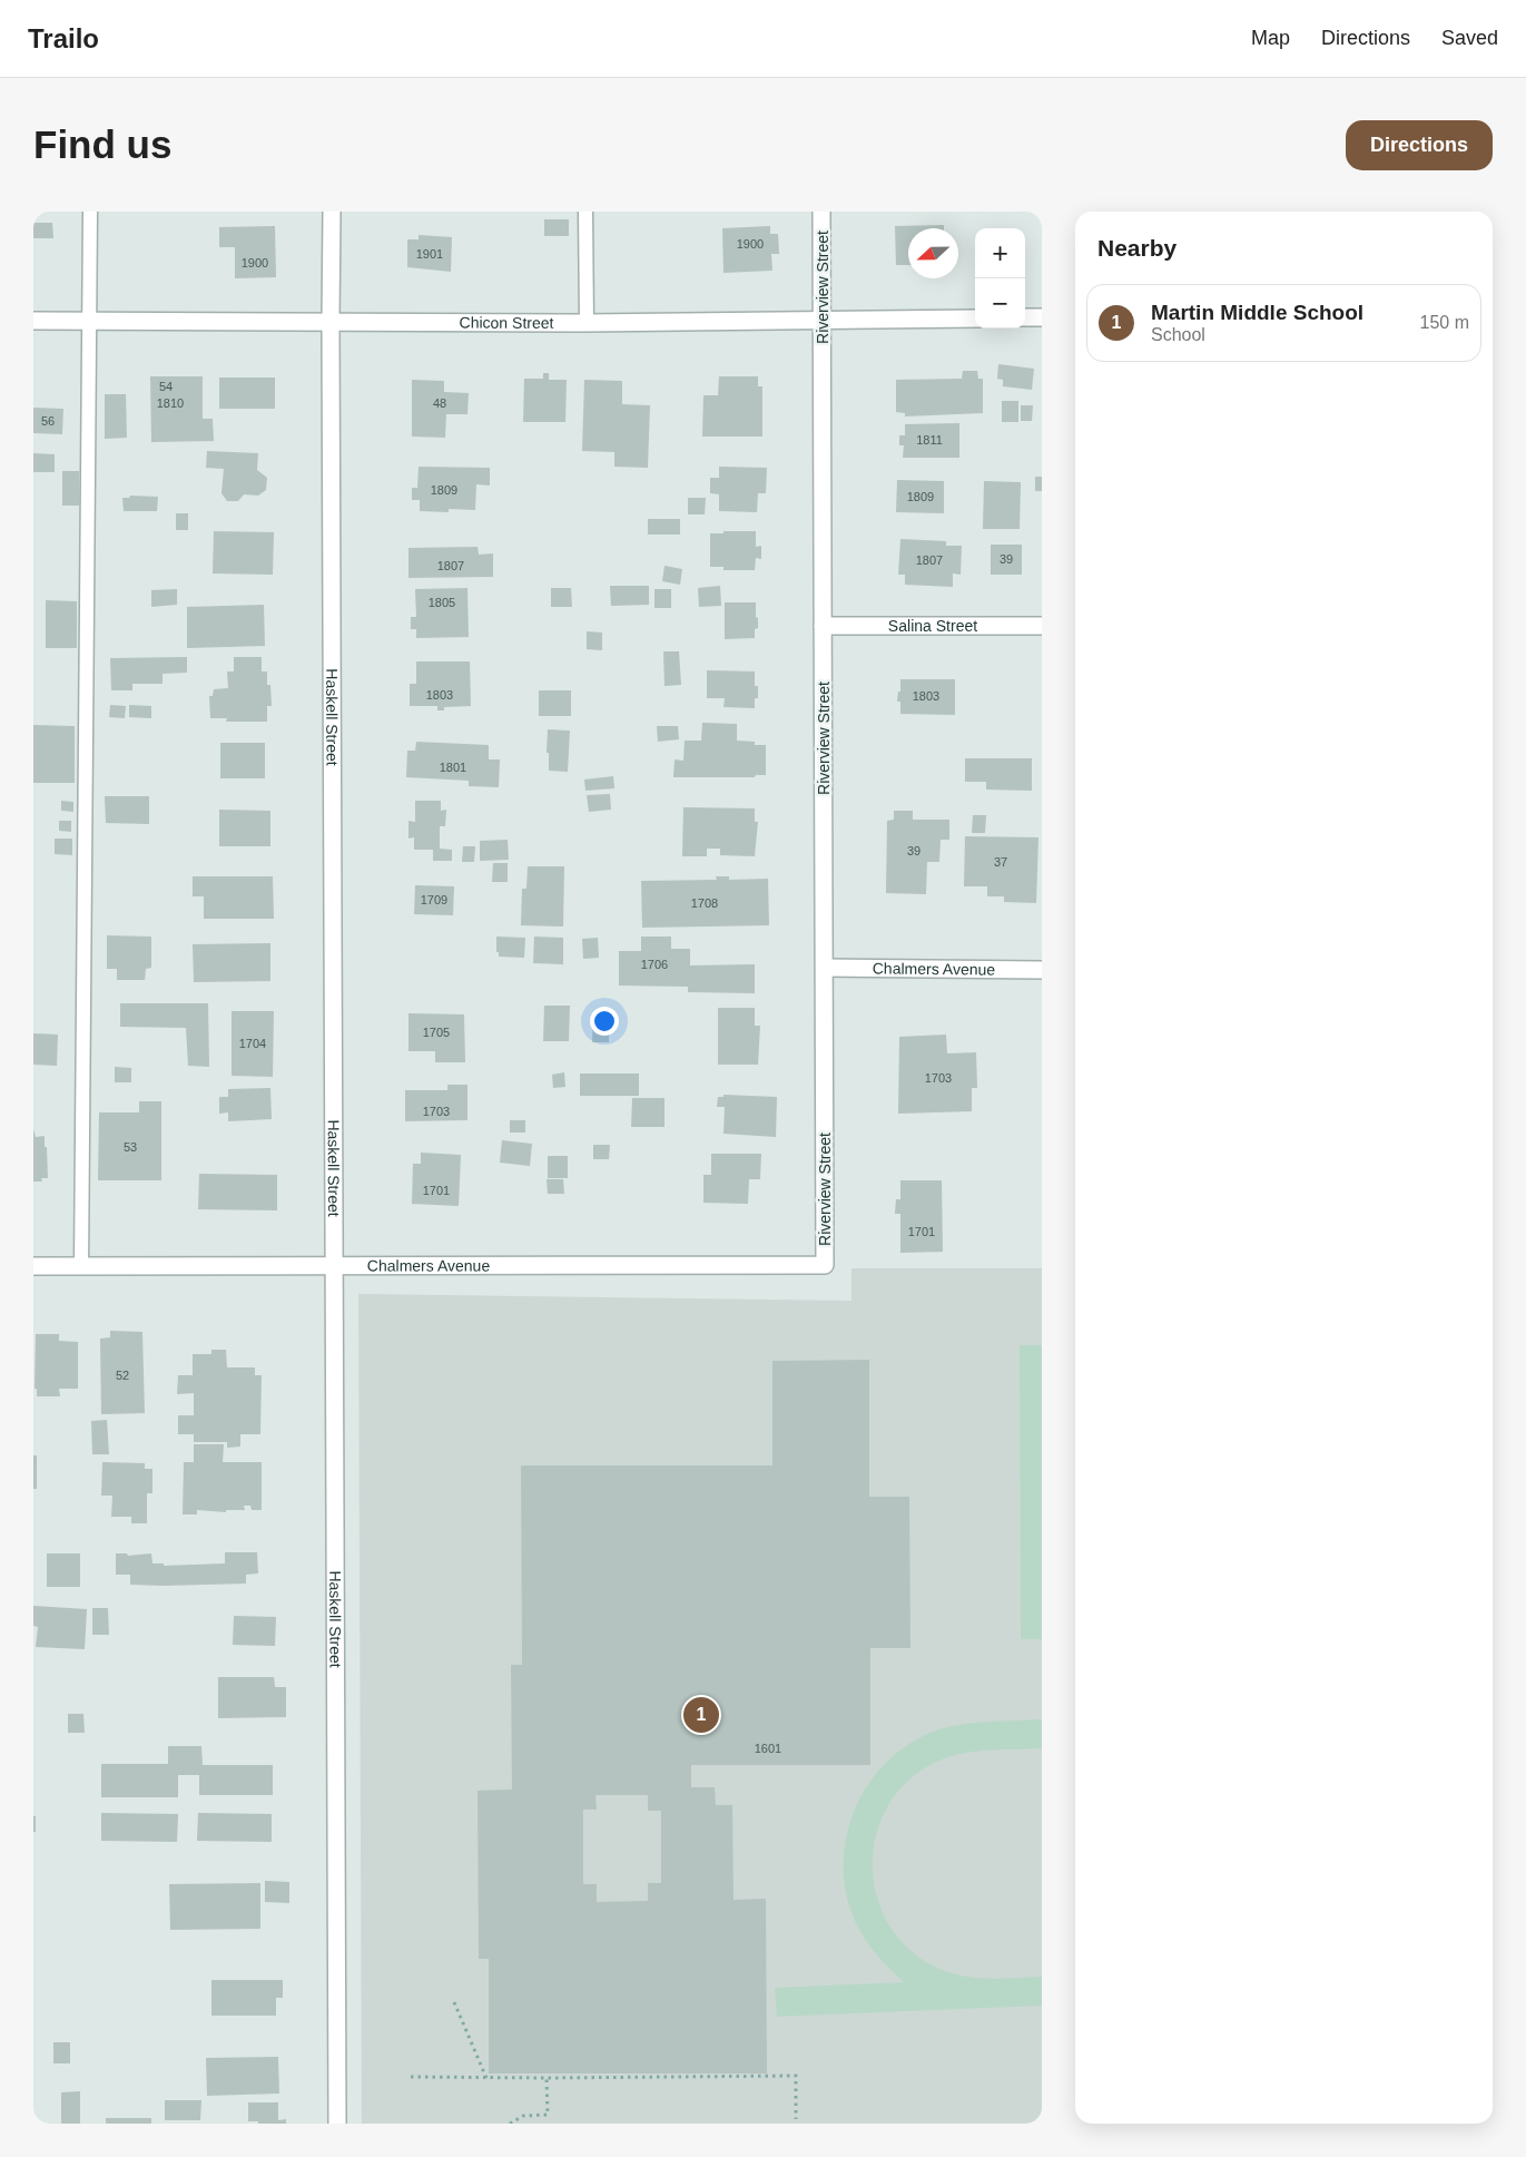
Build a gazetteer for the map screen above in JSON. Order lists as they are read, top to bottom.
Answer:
{
  "streets": {
    "street": [
      "Riverview Street",
      "Chicon Street",
      "Salina Street",
      "Haskell Street",
      "Chalmers Avenue"
    ]
  },
  "crossings": [
    ["Riverview Street", "Chicon Street"],
    ["Riverview Street", "Salina Street"],
    ["Riverview Street", "Chalmers Avenue"],
    ["Chicon Street", "Haskell Street"],
    ["Haskell Street", "Chalmers Avenue"]
  ],
  "house_numbers": [
    "1900",
    "1901",
    "1900",
    "54",
    "1810",
    "48",
    "56",
    "1811",
    "1809",
    "1809",
    "39",
    "1807",
    "1807",
    "1805",
    "1803",
    "1803",
    "1801",
    "39",
    "37",
    "1709",
    "1708",
    "1706",
    "1705",
    "1704",
    "1703",
    "1703",
    "53",
    "1701",
    "1701",
    "52",
    "1601"
  ],
  "north": "left",
  "page": {
    "header": "Trailo",
    "nav": ["Map", "Directions", "Saved"],
    "buttons": "Directions",
    "title": "Find us",
    "heading": "Nearby",
    "map_buttons": ["+", "−"],
    "list": [
      {
        "mark": "1",
        "name": "Martin Middle School",
        "note": "School",
        "value": "150 m"
      }
    ],
    "pins": "1"
  }
}
